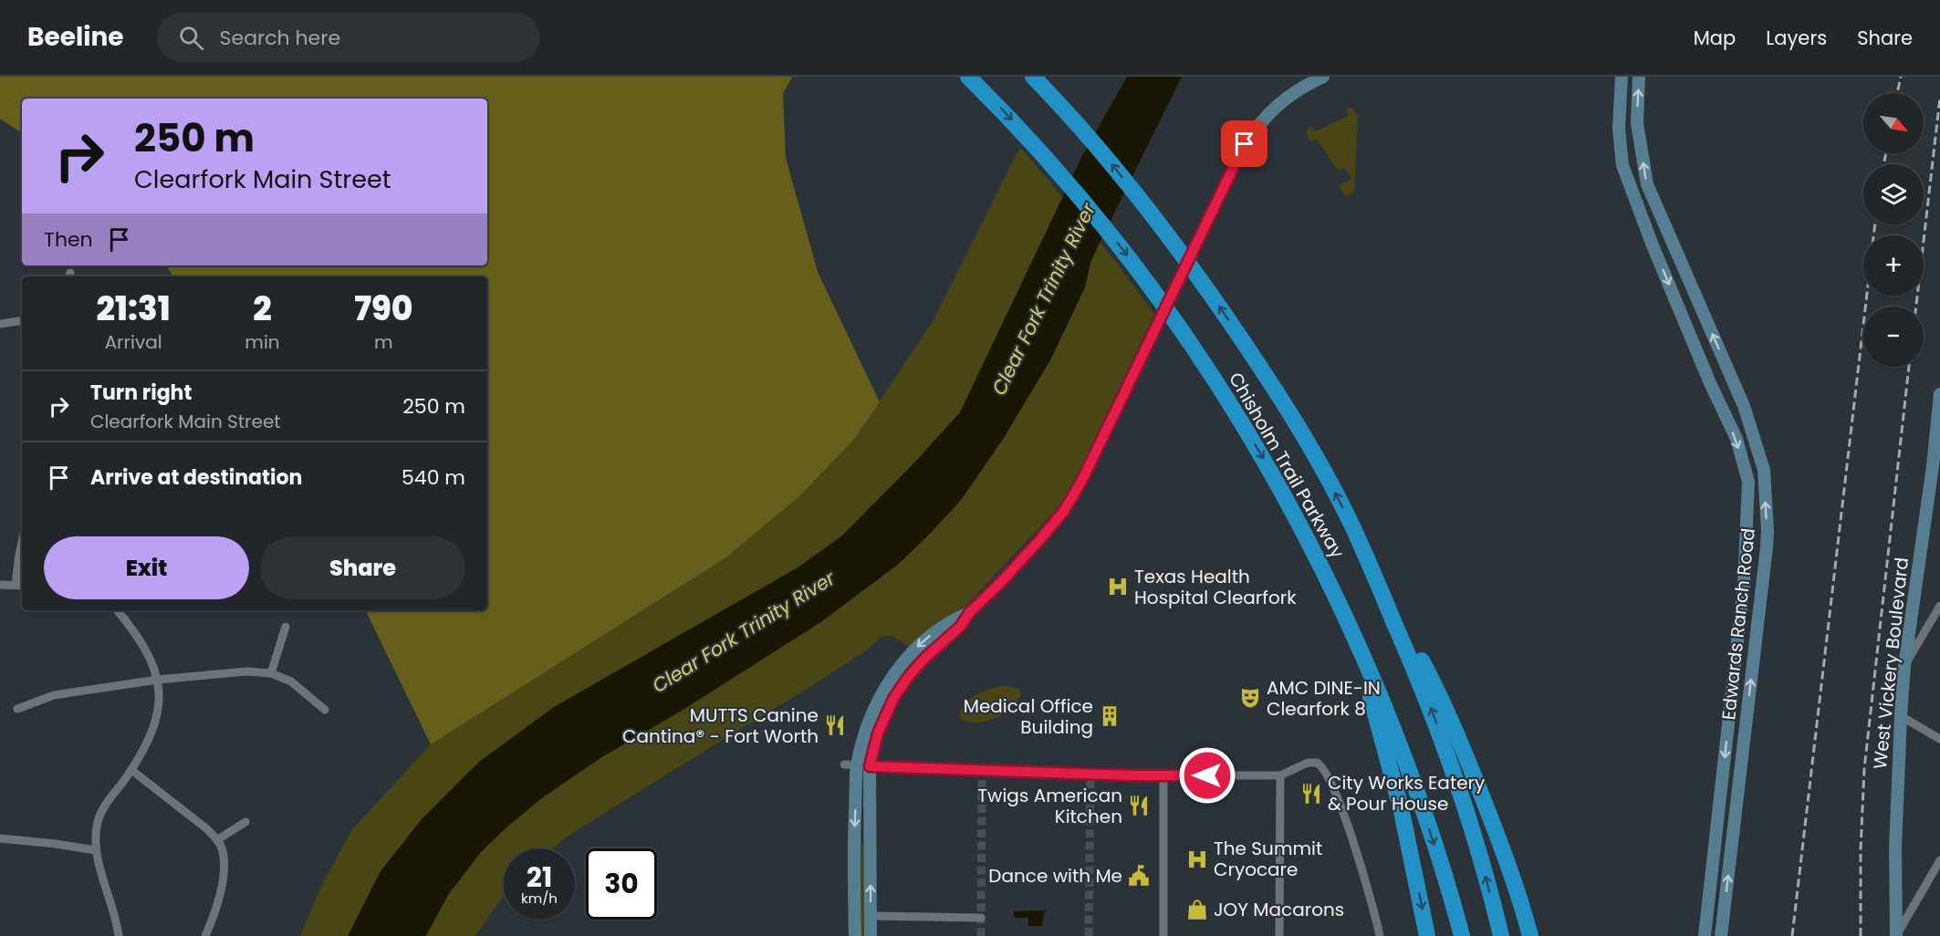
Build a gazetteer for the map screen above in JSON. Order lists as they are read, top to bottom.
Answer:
{
  "streets": {
    "highway": ["Chisholm Trail Parkway"],
    "street": ["Edwards Ranch Road", "West Vickery Boulevard"]
  },
  "water": ["Clear Fork Trinity River"],
  "places": {
    "hospital": ["Texas Health Hospital Clearfork", "The Summit Cryocare"],
    "theatre": ["AMC DINE-IN Clearfork 8"],
    "building": ["Medical Office Building"],
    "restaurant": ["MUTTS Canine Cantina® - Fort Worth", "City Works Eatery & Pour House", "Twigs American Kitchen"],
    "public building": ["Dance with Me"],
    "shop": ["JOY Macarons"]
  },
  "north": "bottom right",
  "page": {
    "header": "Beeline",
    "search": "Search here",
    "nav": ["Map", "Layers", "Share"],
    "map_buttons": ["+", "−"],
    "turn": ["250 m", "Clearfork Main Street"],
    "then": "Then",
    "eta": [
      "21:31",
      "Arrival",
      "2",
      "min",
      "790",
      "m"
    ],
    "list": [
      {
        "name": "Turn right",
        "note": "Clearfork Main Street",
        "value": "250 m"
      },
      {
        "name": "Arrive at destination",
        "value": "540 m"
      }
    ],
    "buttons": ["Exit", "Share"],
    "speed": "21 km/h",
    "limit": "30"
  }
}
